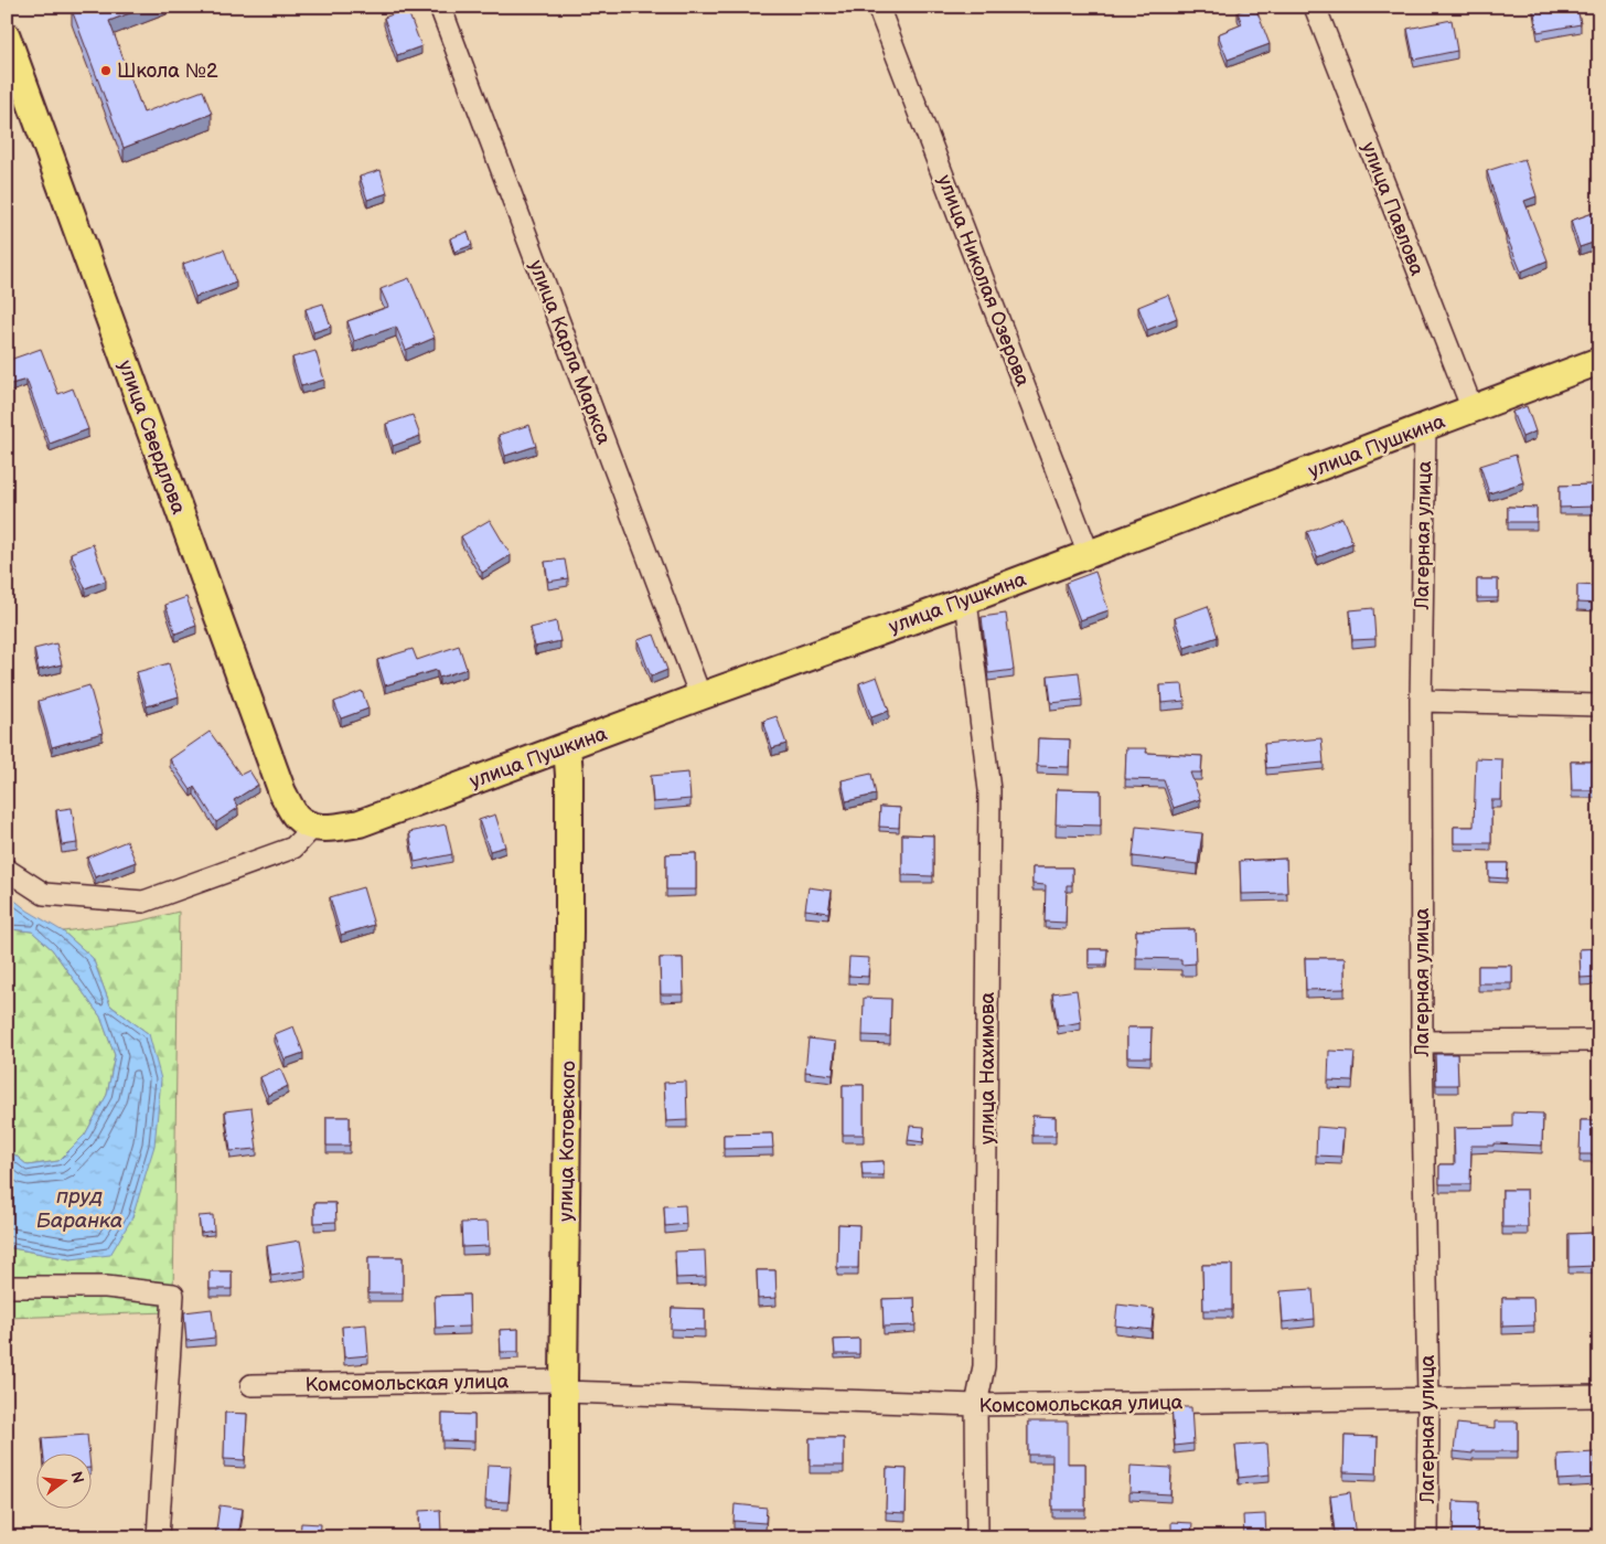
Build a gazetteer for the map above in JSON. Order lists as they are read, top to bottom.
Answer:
{
  "streets": {
    "main road": ["улица Свердлова", "улица Пушкина", "улица Котовского"],
    "street": [
      "улица Павлова",
      "улица Николая Озерова",
      "улица Карла Маркса",
      "Лагерная улица",
      "улица Нахимова",
      "Комсомольская улица"
    ]
  },
  "crossings": [
    ["улица Павлова", "улица Пушкина"],
    ["улица Николая Озерова", "улица Пушкина"],
    ["улица Карла Маркса", "улица Пушкина"],
    ["улица Свердлова", "улица Пушкина"],
    ["улица Пушкина", "Лагерная улица"],
    ["улица Пушкина", "улица Нахимова"],
    ["улица Пушкина", "улица Котовского"],
    ["Лагерная улица", "Комсомольская улица"],
    ["улица Нахимова", "Комсомольская улица"],
    ["улица Котовского", "Комсомольская улица"]
  ],
  "water": ["пруд Баранка"],
  "places": ["Школа №2"],
  "north": "right"
}
